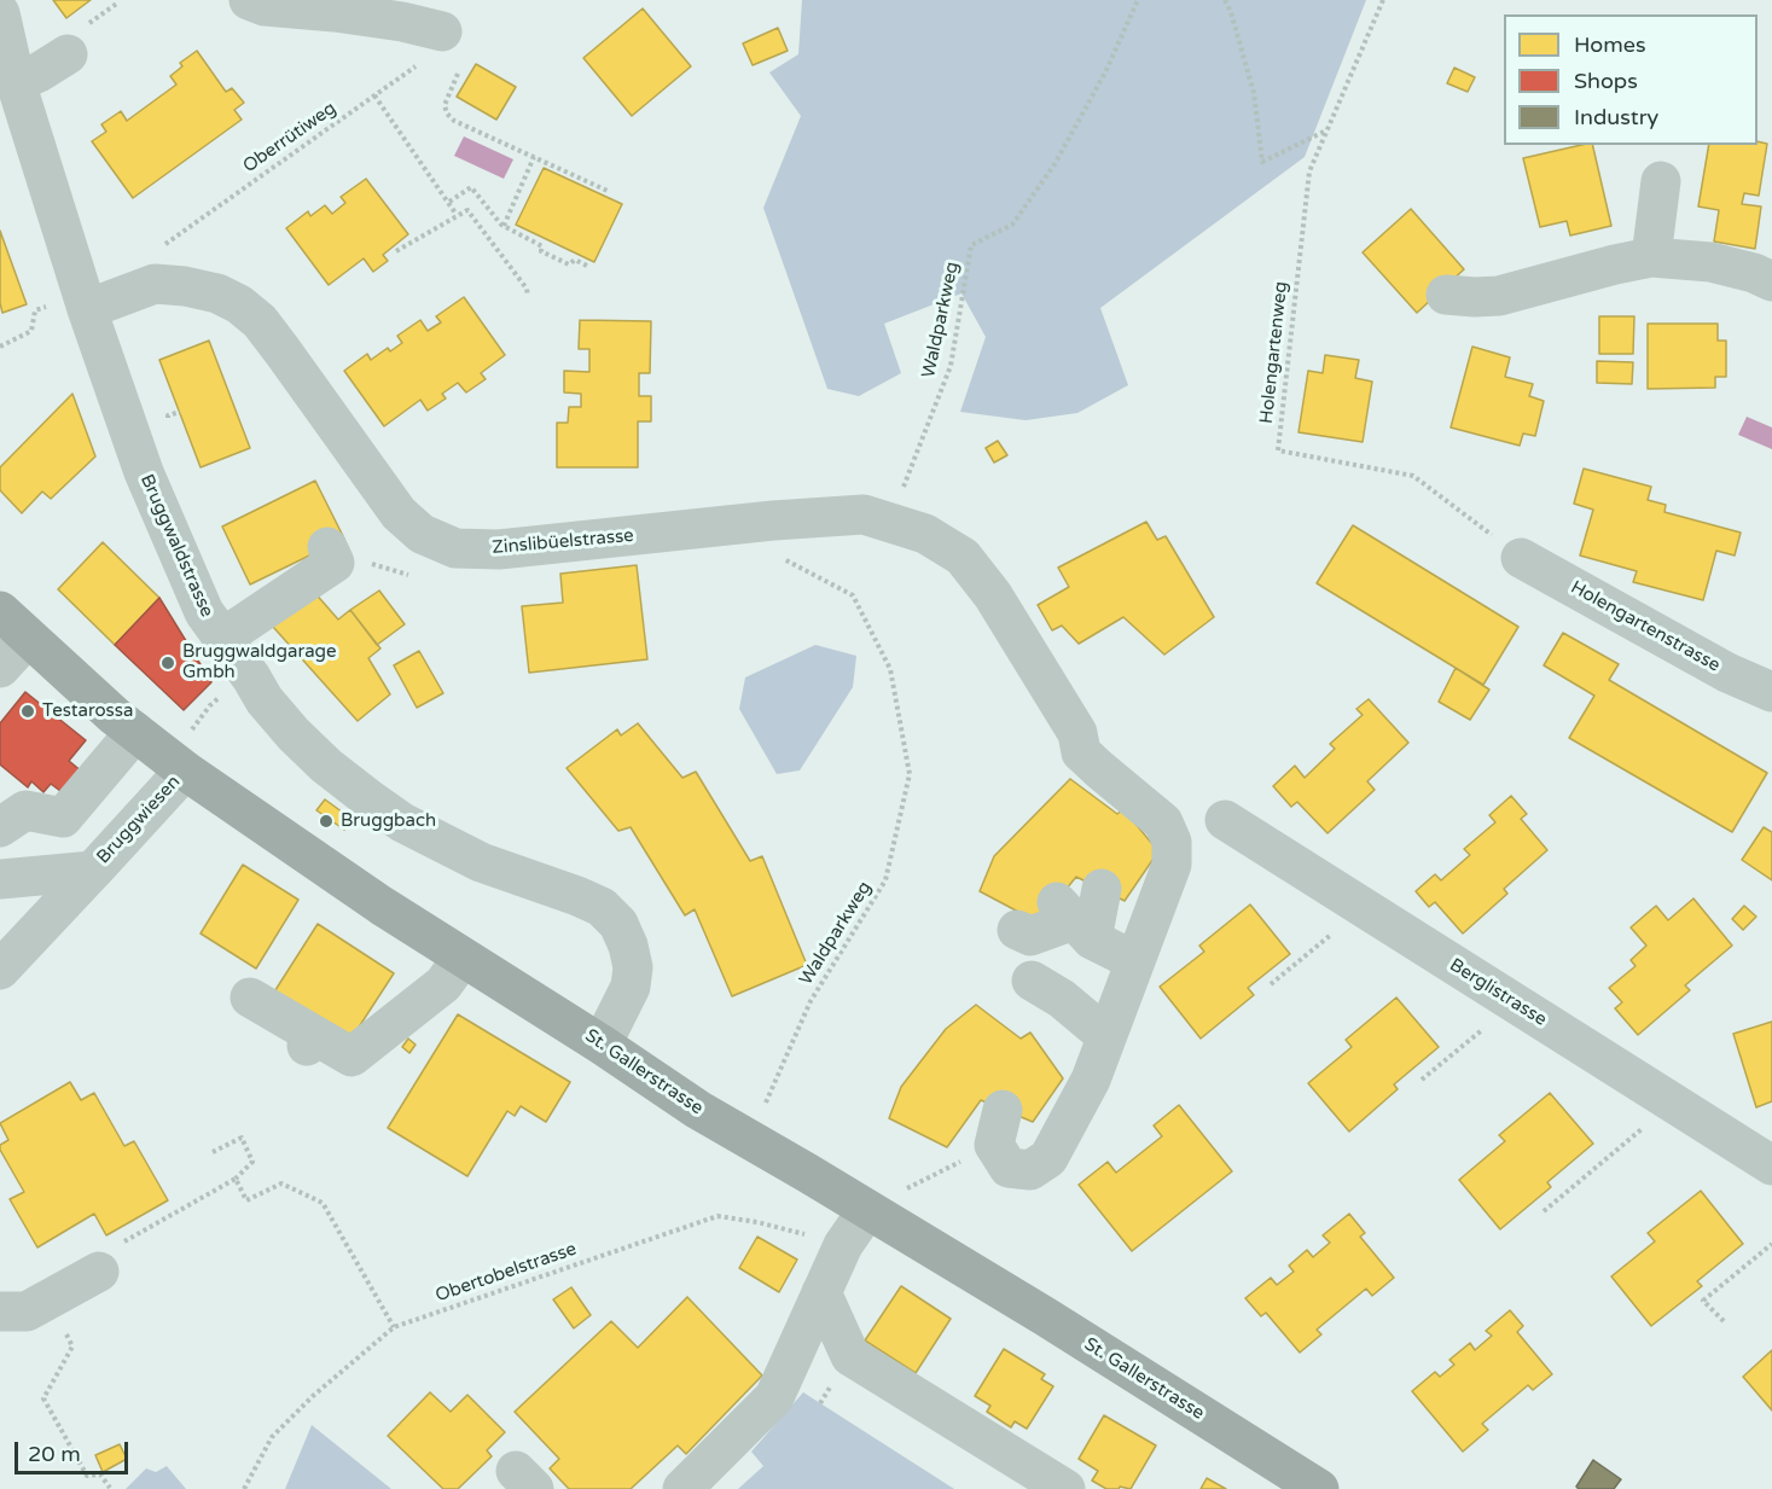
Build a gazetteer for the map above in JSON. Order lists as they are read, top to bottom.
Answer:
{
  "streets": {
    "main road": ["St. Gallerstrasse"],
    "street": [
      "Zinslibüelstrasse",
      "Bruggwaldstrasse",
      "Holengartenstrasse",
      "Bruggwiesen",
      "Berglistrasse"
    ],
    "path": [
      "Oberrütiweg",
      "Waldparkweg",
      "Holengartenweg",
      "Obertobelstrasse"
    ]
  },
  "crossings": [
    ["Waldparkweg", "Zinslibüelstrasse"],
    ["Holengartenweg", "Holengartenstrasse"],
    ["Zinslibüelstrasse", "Bruggwaldstrasse"],
    ["Bruggwaldstrasse", "St. Gallerstrasse"],
    ["Bruggwiesen", "St. Gallerstrasse"]
  ],
  "places": ["Bruggwaldgarage Gmbh", "Testarossa", "Bruggbach"],
  "legend": ["Homes", "Shops", "Industry"],
  "scale_bar": "20 m"
}
